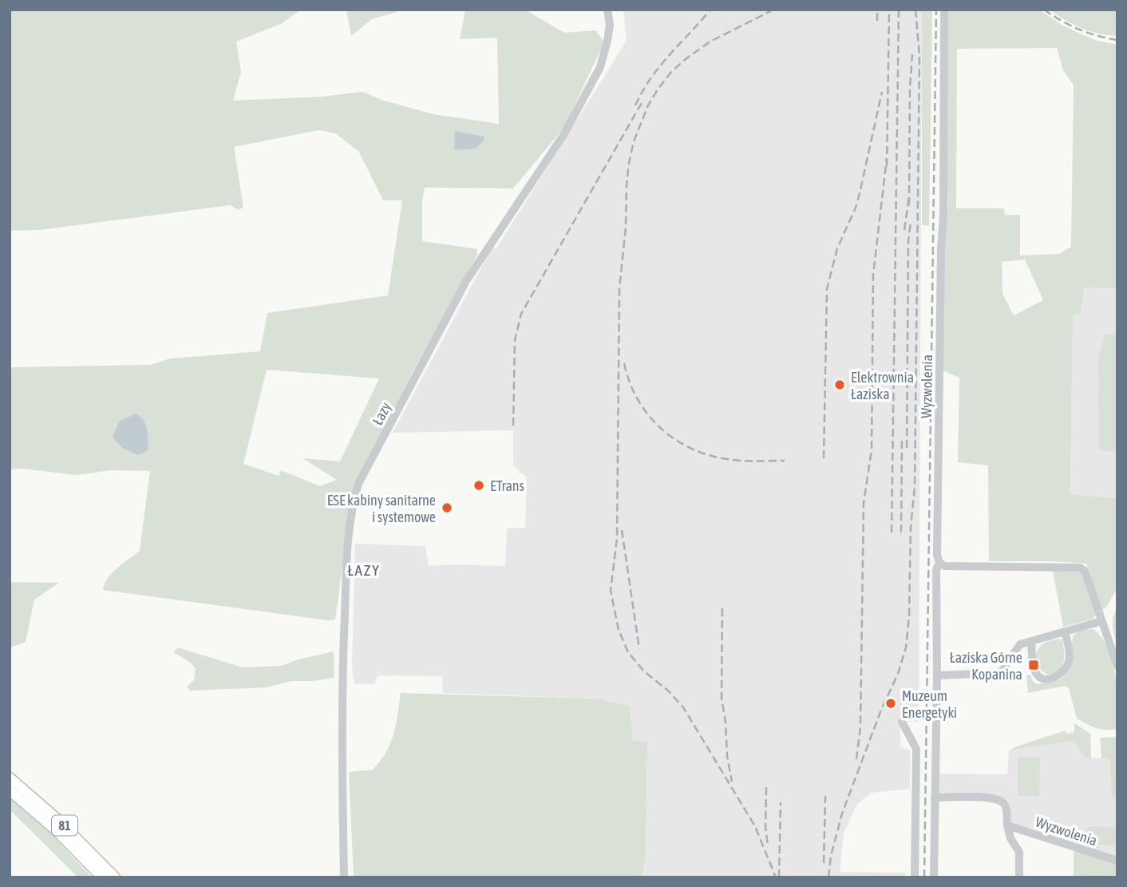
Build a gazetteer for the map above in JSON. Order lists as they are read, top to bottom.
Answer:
{
  "streets": {
    "main road": ["81"],
    "street": ["Wyzwolenia", "Łazy"]
  },
  "districts": ["ŁAZY"],
  "places": {
    "other": [
      "Elektrownia Łaziska",
      "ETrans",
      "ESE kabiny sanitarne i systemowe",
      "Muzeum Energetyki"
    ],
    "transit": ["Łaziska Górne Kopanina"]
  }
}
